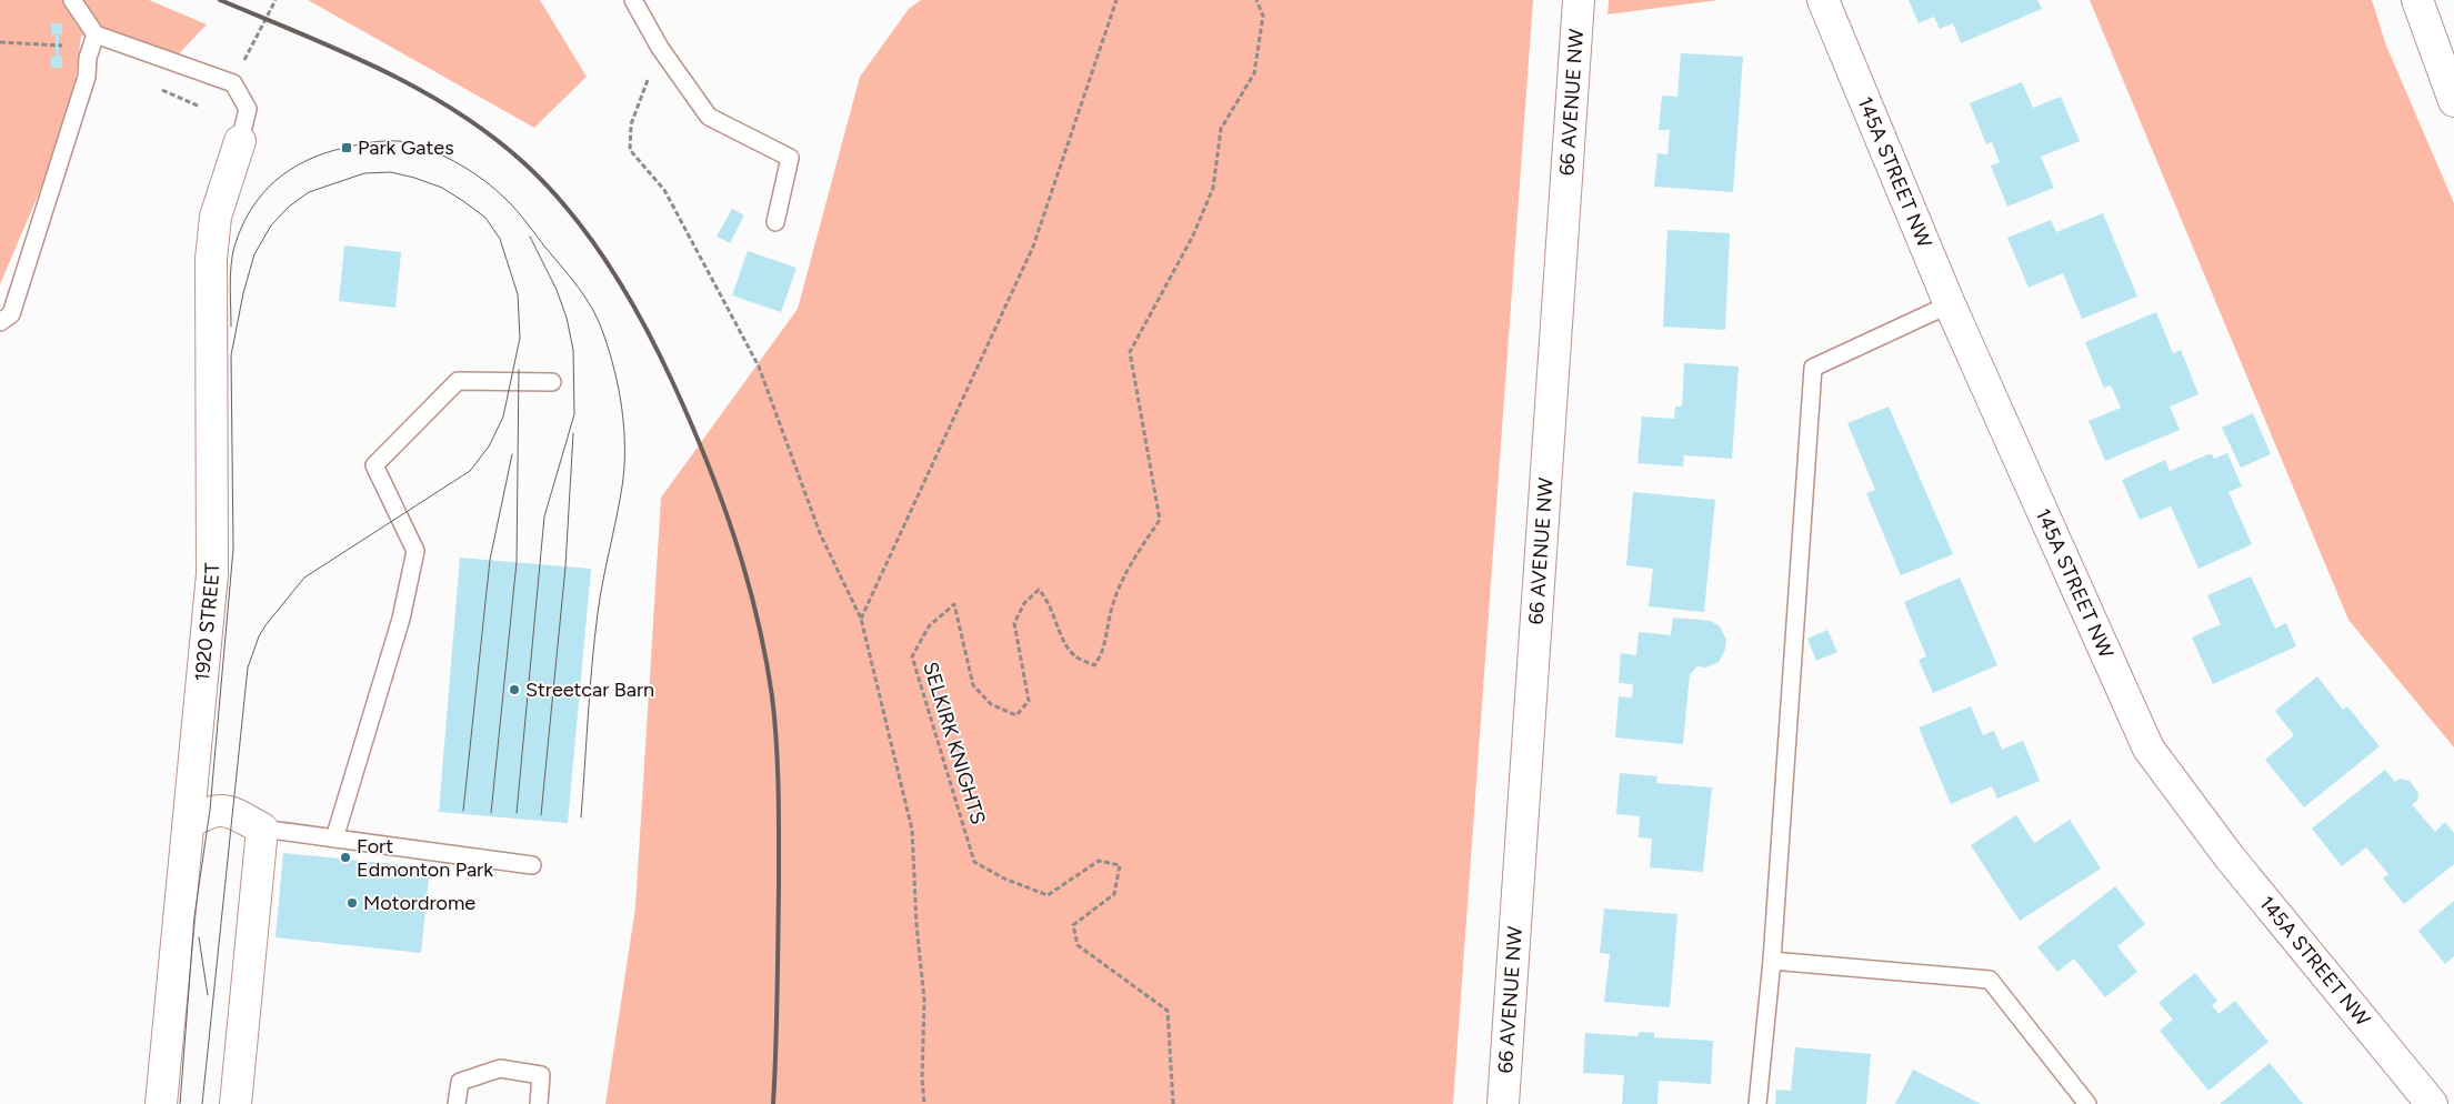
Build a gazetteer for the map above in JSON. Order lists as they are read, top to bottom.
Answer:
{
  "streets": {
    "main road": ["66 AVENUE NW", "145A STREET NW", "1920 STREET"],
    "path": ["SELKIRK KNIGHTS"]
  },
  "places": {
    "transit": ["Park Gates"],
    "other": ["Streetcar Barn", "Fort Edmonton Park", "Motordrome"]
  }
}
